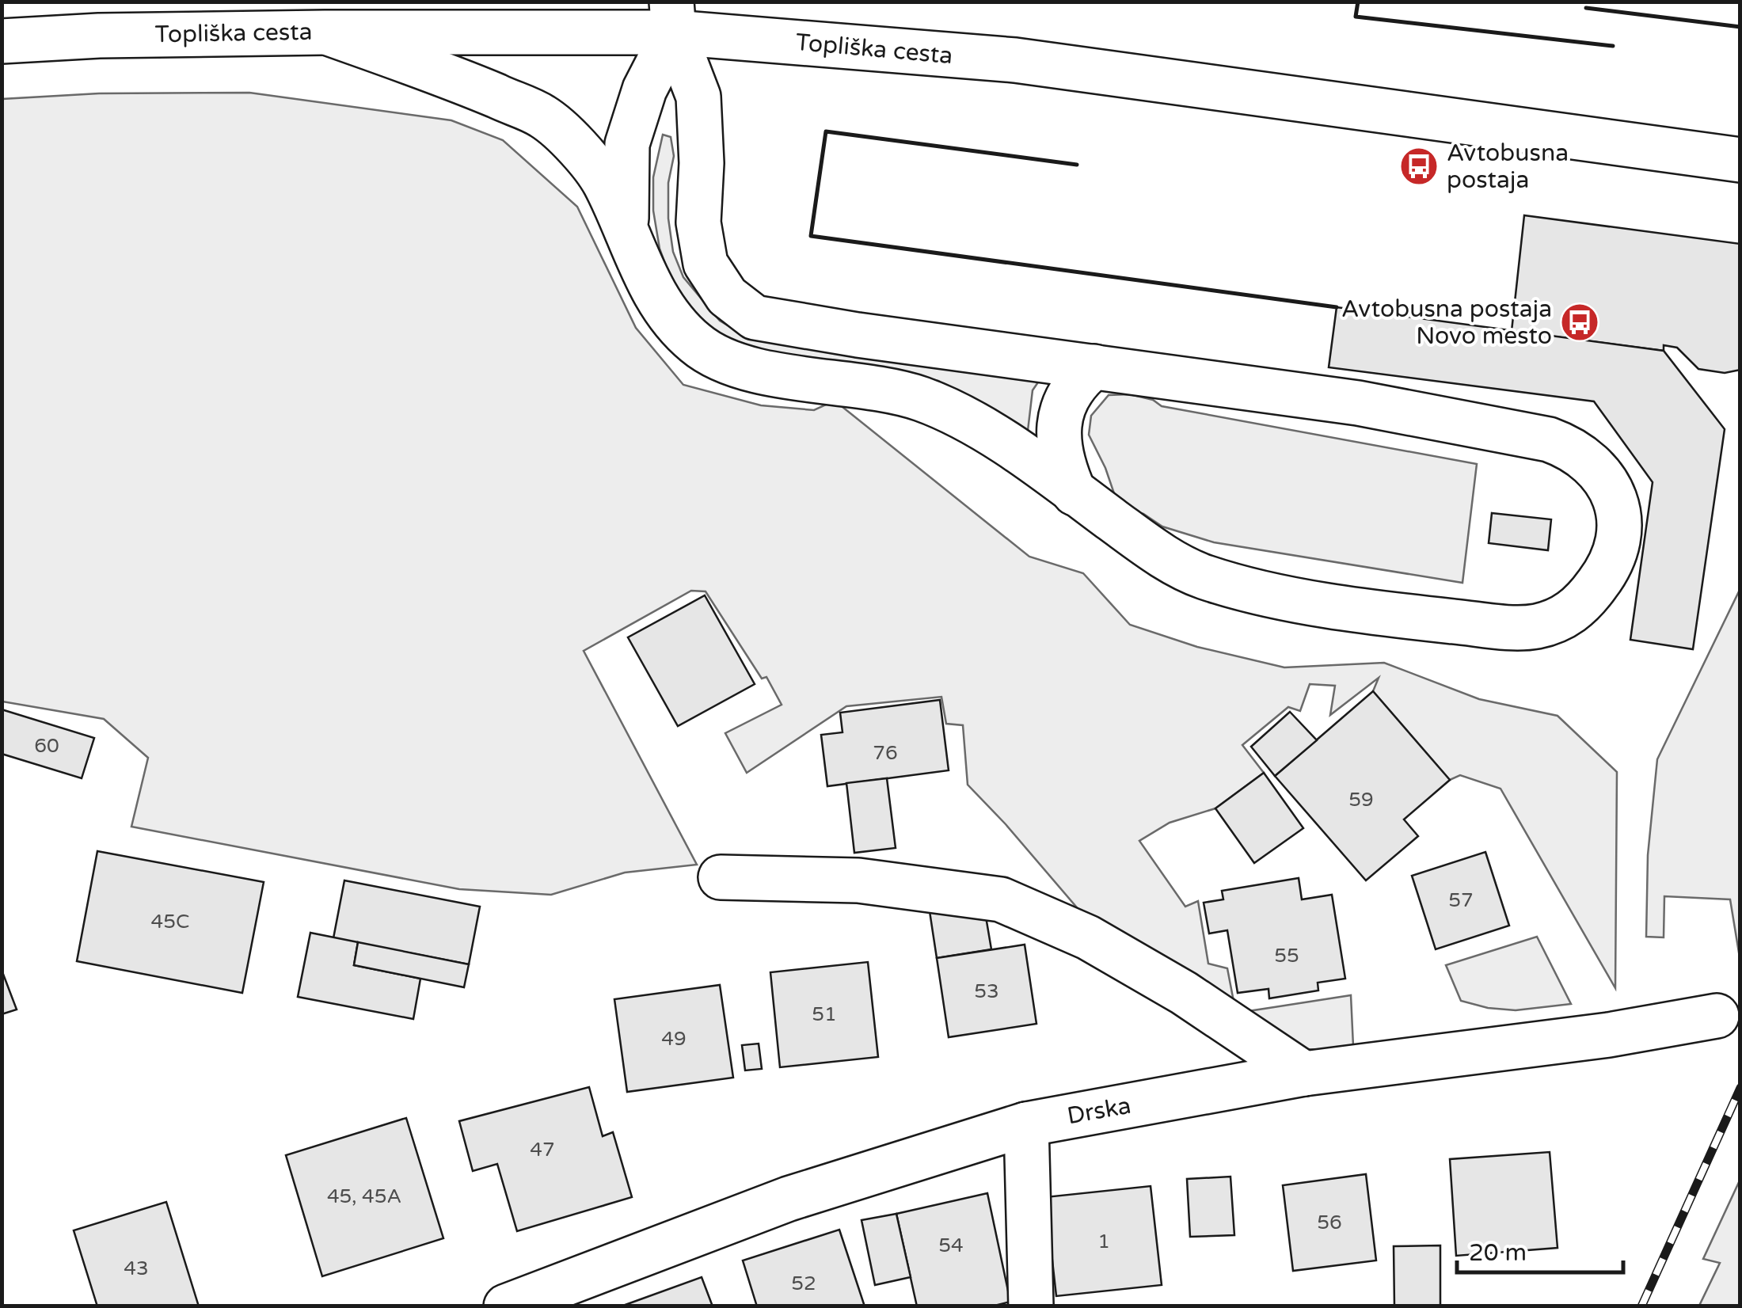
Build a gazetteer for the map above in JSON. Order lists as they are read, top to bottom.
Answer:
{
  "streets": {
    "street": ["Topliška cesta", "Drska"]
  },
  "places": {
    "bus stop": ["Avtobusna postaja", "Avtobusna postaja Novo mesto"]
  },
  "house_numbers": [
    "60",
    "76",
    "59",
    "57",
    "45C",
    "55",
    "53",
    "51",
    "49",
    "47",
    "45, 45A",
    "56",
    "1",
    "54",
    "43",
    "52"
  ],
  "scale_bar": "20 m"
}
